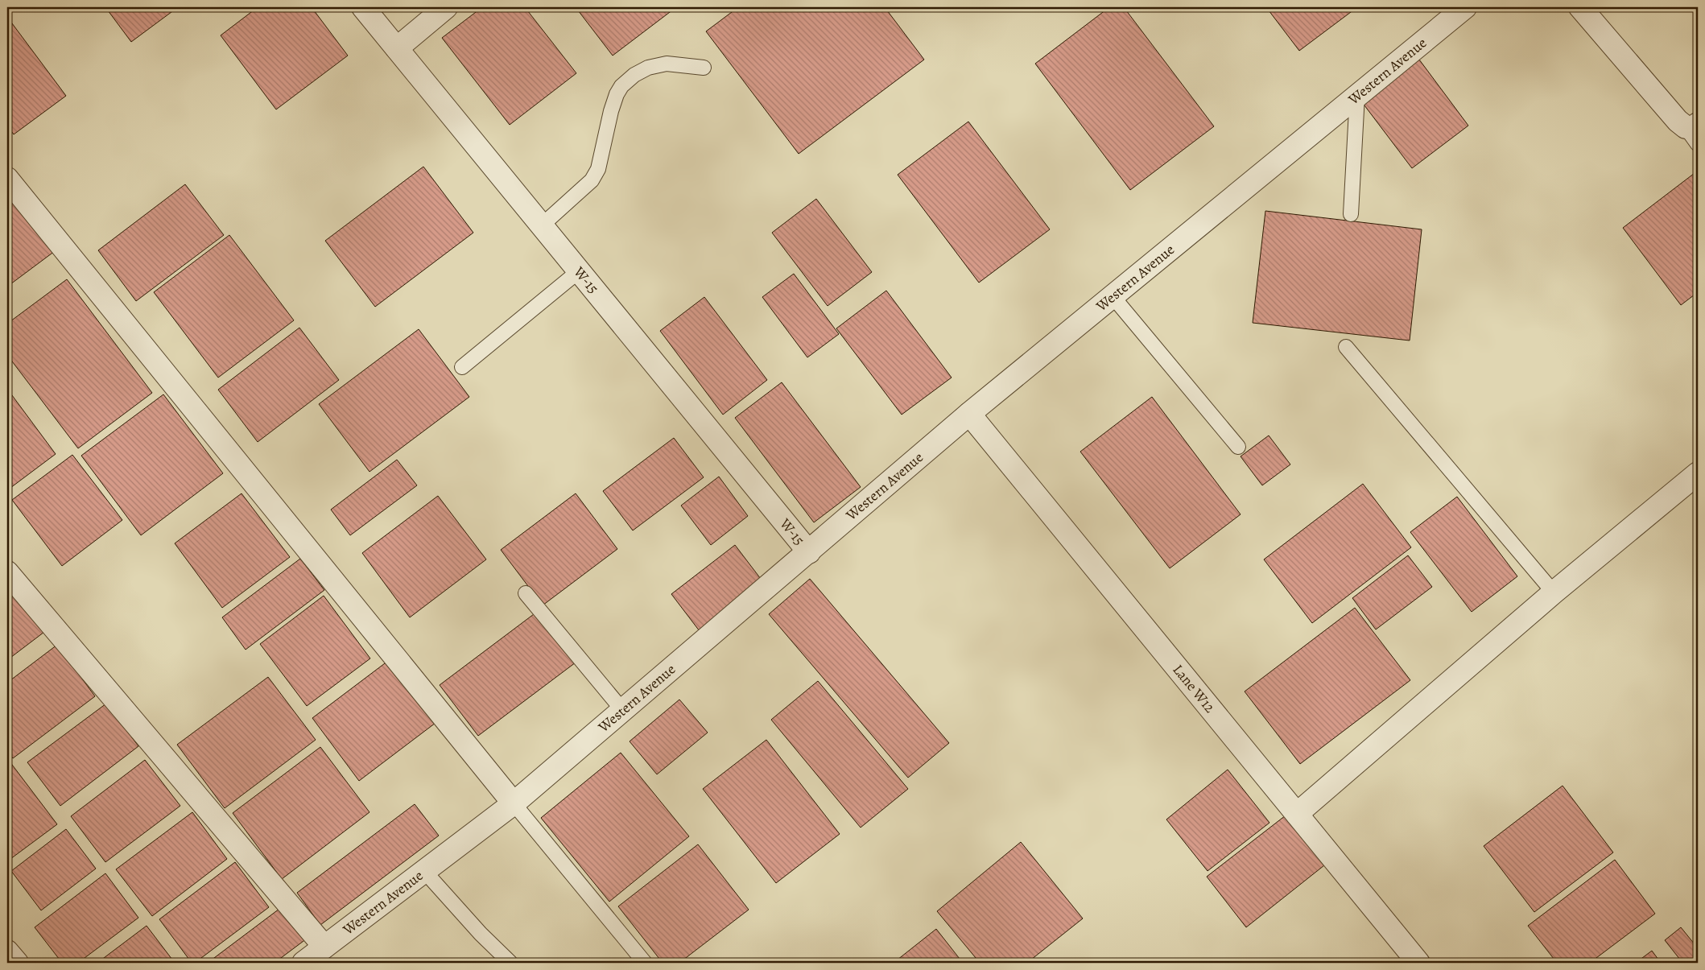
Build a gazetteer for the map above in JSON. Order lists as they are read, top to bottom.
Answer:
{
  "streets": {
    "street": ["Western Avenue", "W-15", "Lane W12"]
  },
  "crossings": [
    ["Western Avenue", "W-15"],
    ["Western Avenue", "Lane W12"]
  ]
}
